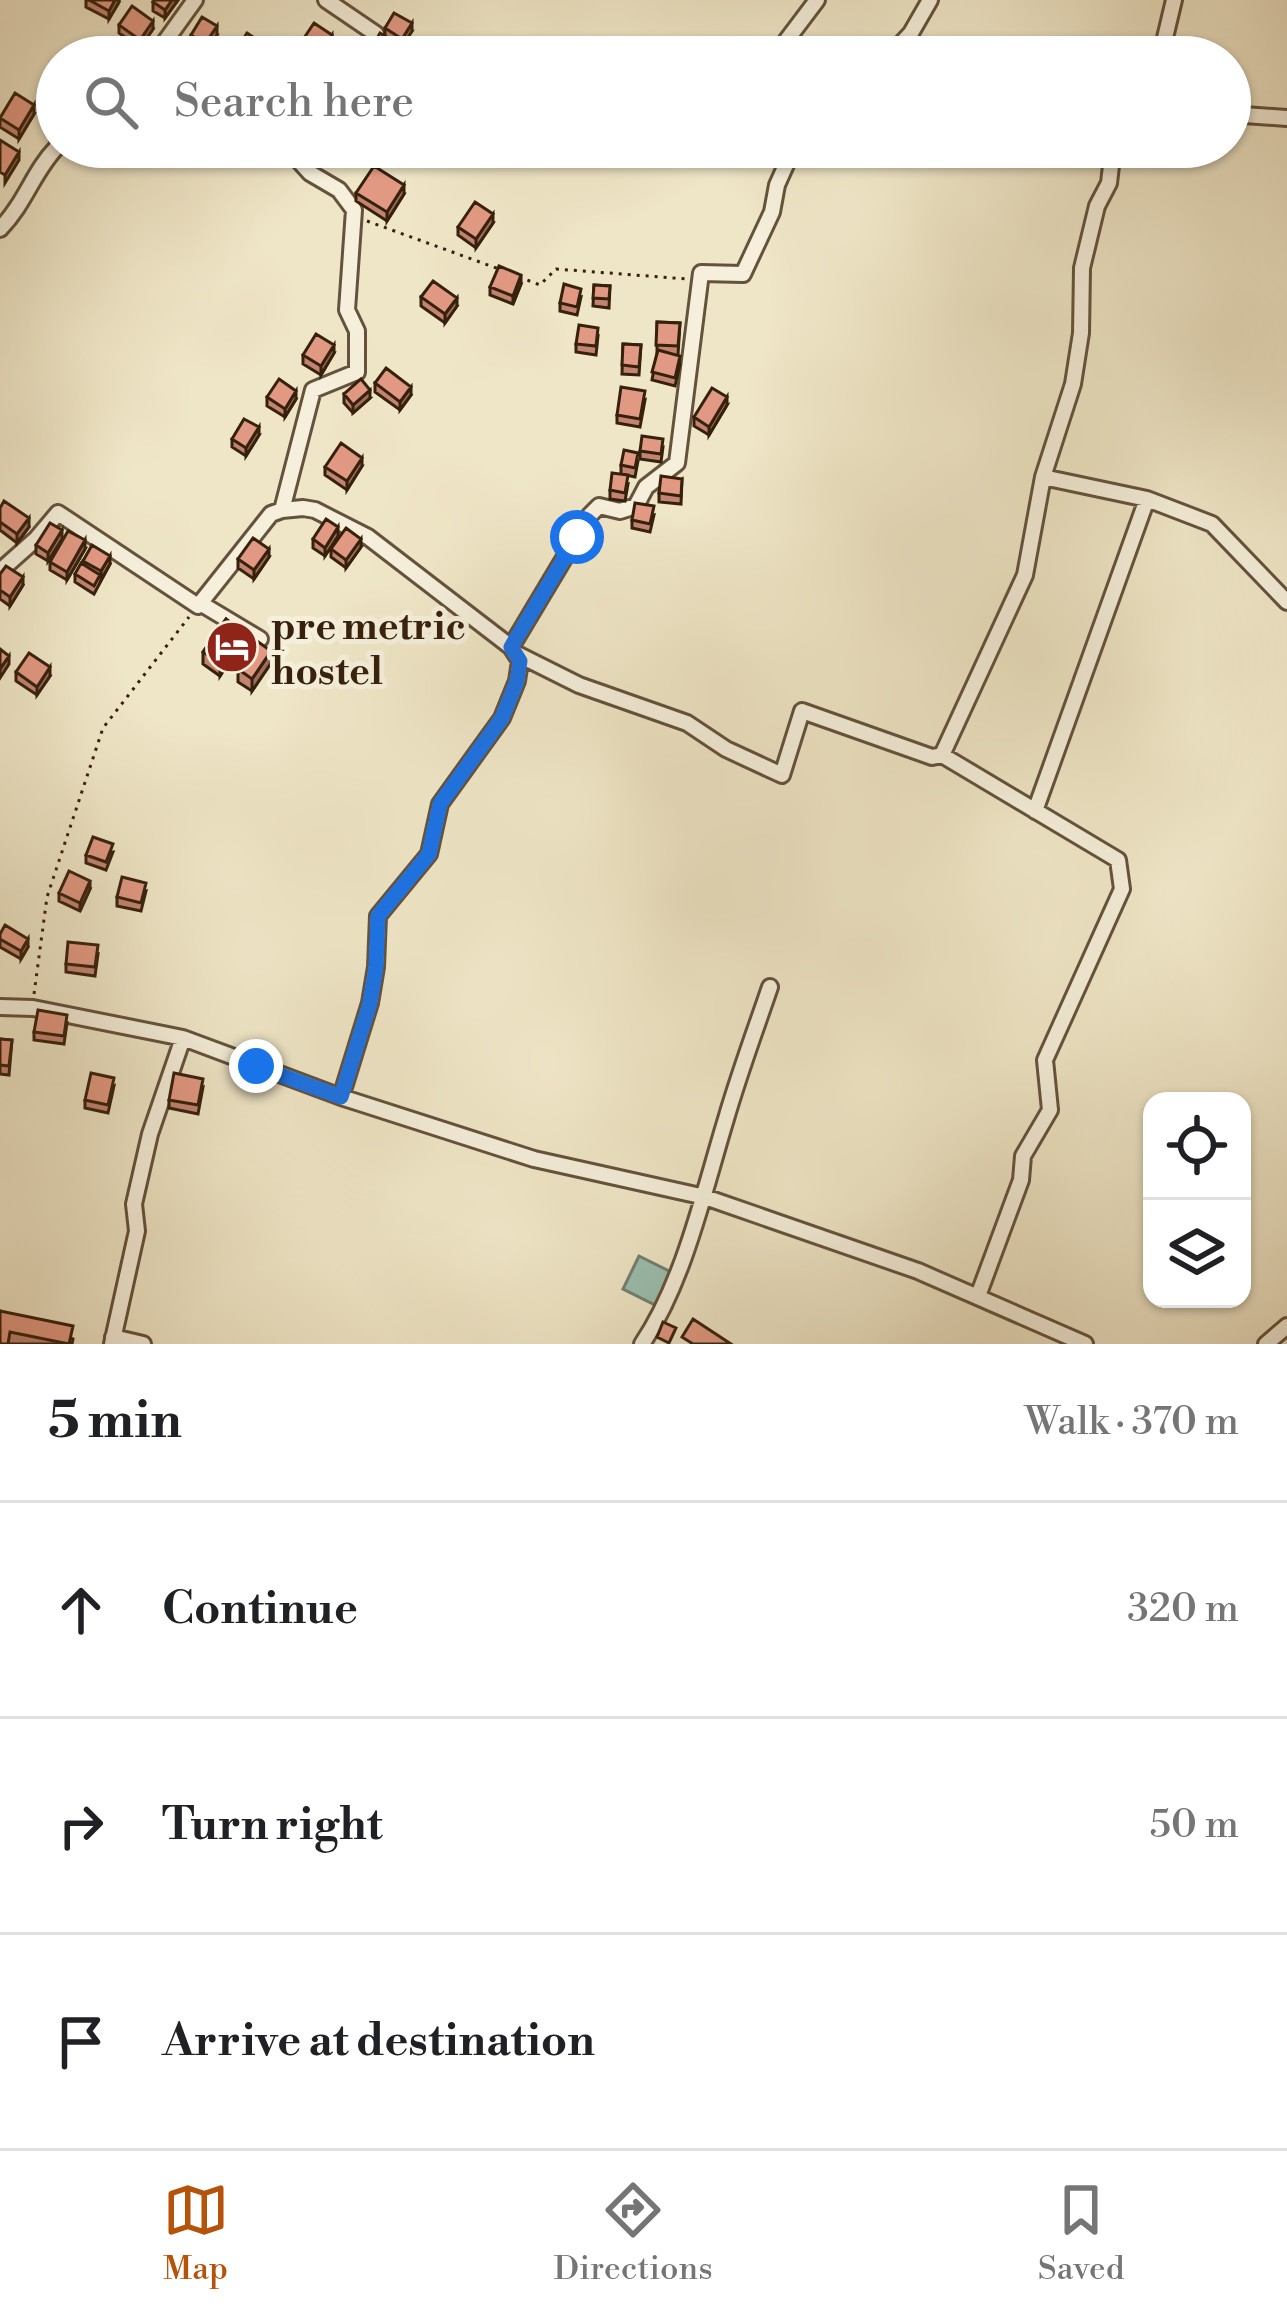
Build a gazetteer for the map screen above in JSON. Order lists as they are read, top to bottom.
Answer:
{
  "places": {
    "hotel": ["pre metric hostel"]
  },
  "page": {
    "search": "Search here",
    "heading": ["5 min", "Walk · 370 m"],
    "list": [
      ["Continue", "320 m"],
      ["Turn right", "50 m"],
      "Arrive at destination"
    ],
    "nav": ["Map", "Directions", "Saved"]
  }
}
